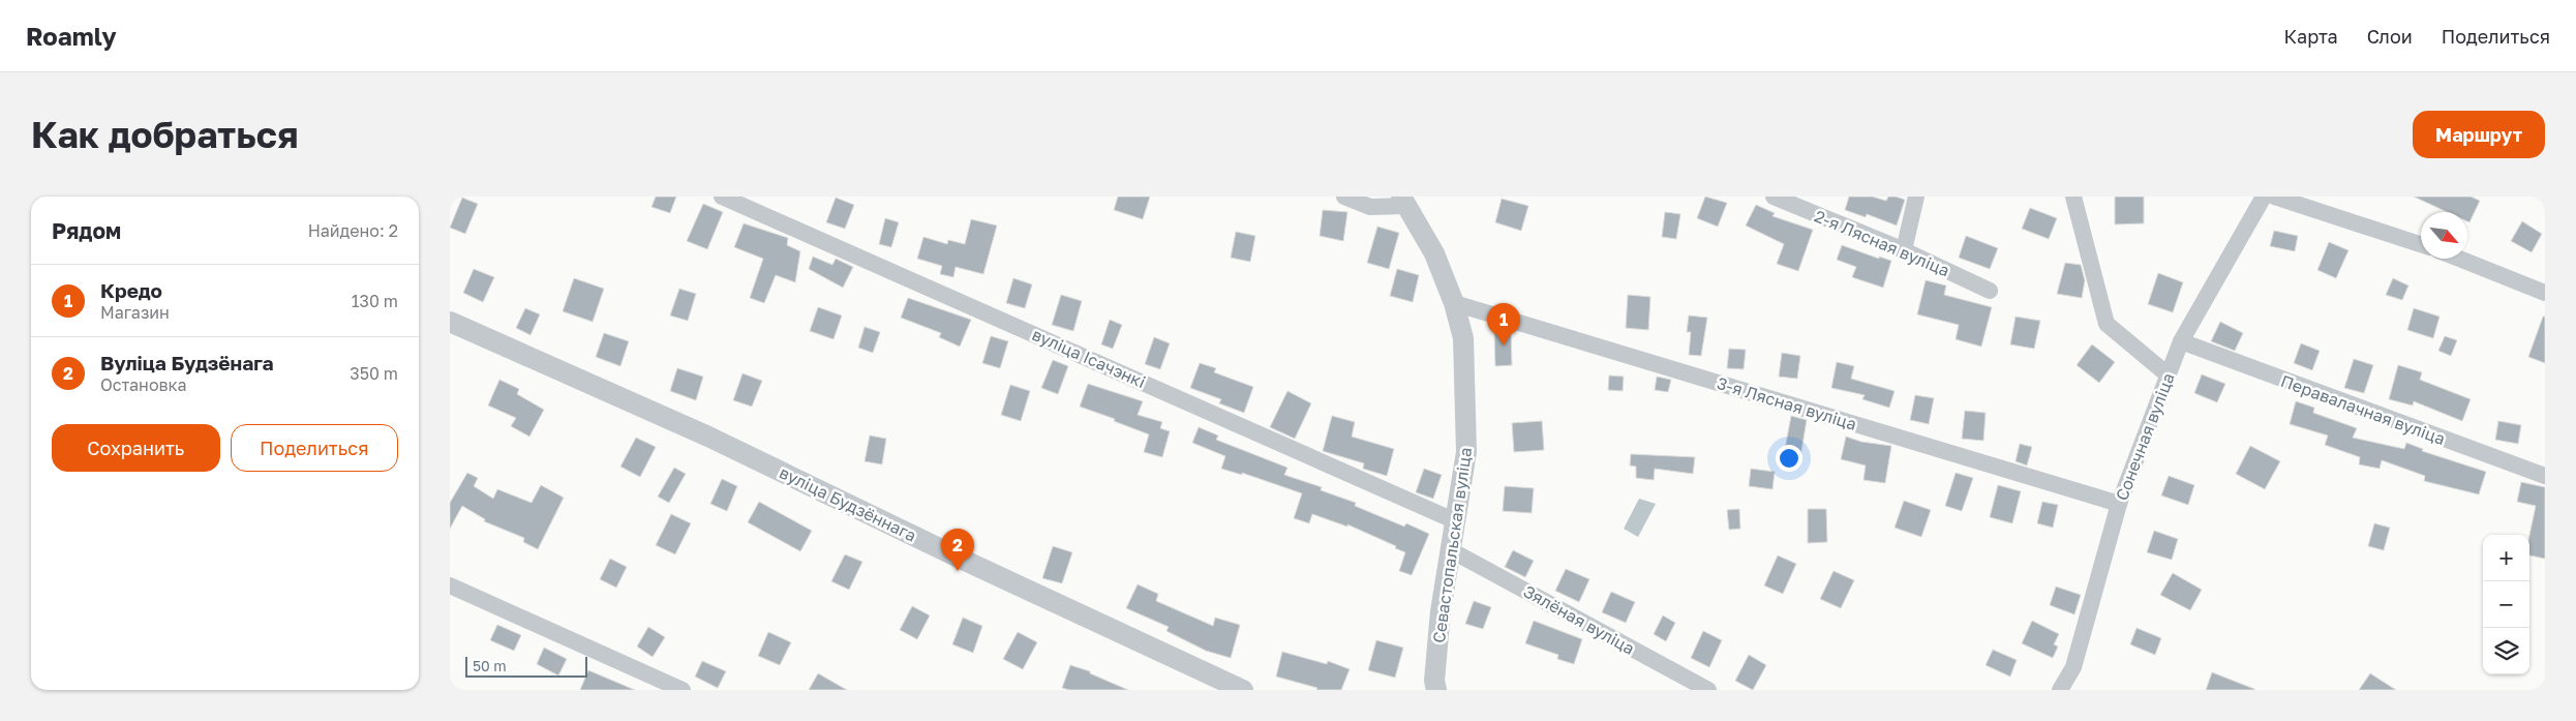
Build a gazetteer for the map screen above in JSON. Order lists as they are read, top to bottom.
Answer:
{
  "streets": {
    "street": [
      "2-я Лясная вуліца",
      "вуліца Ісачэнкі",
      "3-я Лясная вуліца",
      "Перавалачная вуліца",
      "Сонечная вуліца",
      "вуліца Будзённага",
      "Севастопальская вуліца",
      "Зялёная вуліца"
    ]
  },
  "crossings": [
    ["вуліца Ісачэнкі", "Севастопальская вуліца"],
    ["3-я Лясная вуліца", "Сонечная вуліца"],
    ["3-я Лясная вуліца", "Севастопальская вуліца"],
    ["Перавалачная вуліца", "Сонечная вуліца"],
    ["Севастопальская вуліца", "Зялёная вуліца"]
  ],
  "scale_bar": "50 m",
  "north": "bottom right",
  "page": {
    "header": "Roamly",
    "nav": ["Карта", "Слои", "Поделиться"],
    "buttons": [
      "Маршрут",
      ["Сохранить", "Поделиться"]
    ],
    "title": "Как добраться",
    "heading": ["Рядом", "Найдено: 2"],
    "list": [
      {
        "mark": "1",
        "name": "Кредо",
        "note": "Магазин",
        "value": "130 m"
      },
      {
        "mark": "2",
        "name": "Вуліца Будзёнага",
        "note": "Остановка",
        "value": "350 m"
      }
    ],
    "pins": ["1", "2"],
    "map_buttons": ["+", "−"],
    "scale": "50 m"
  }
}
